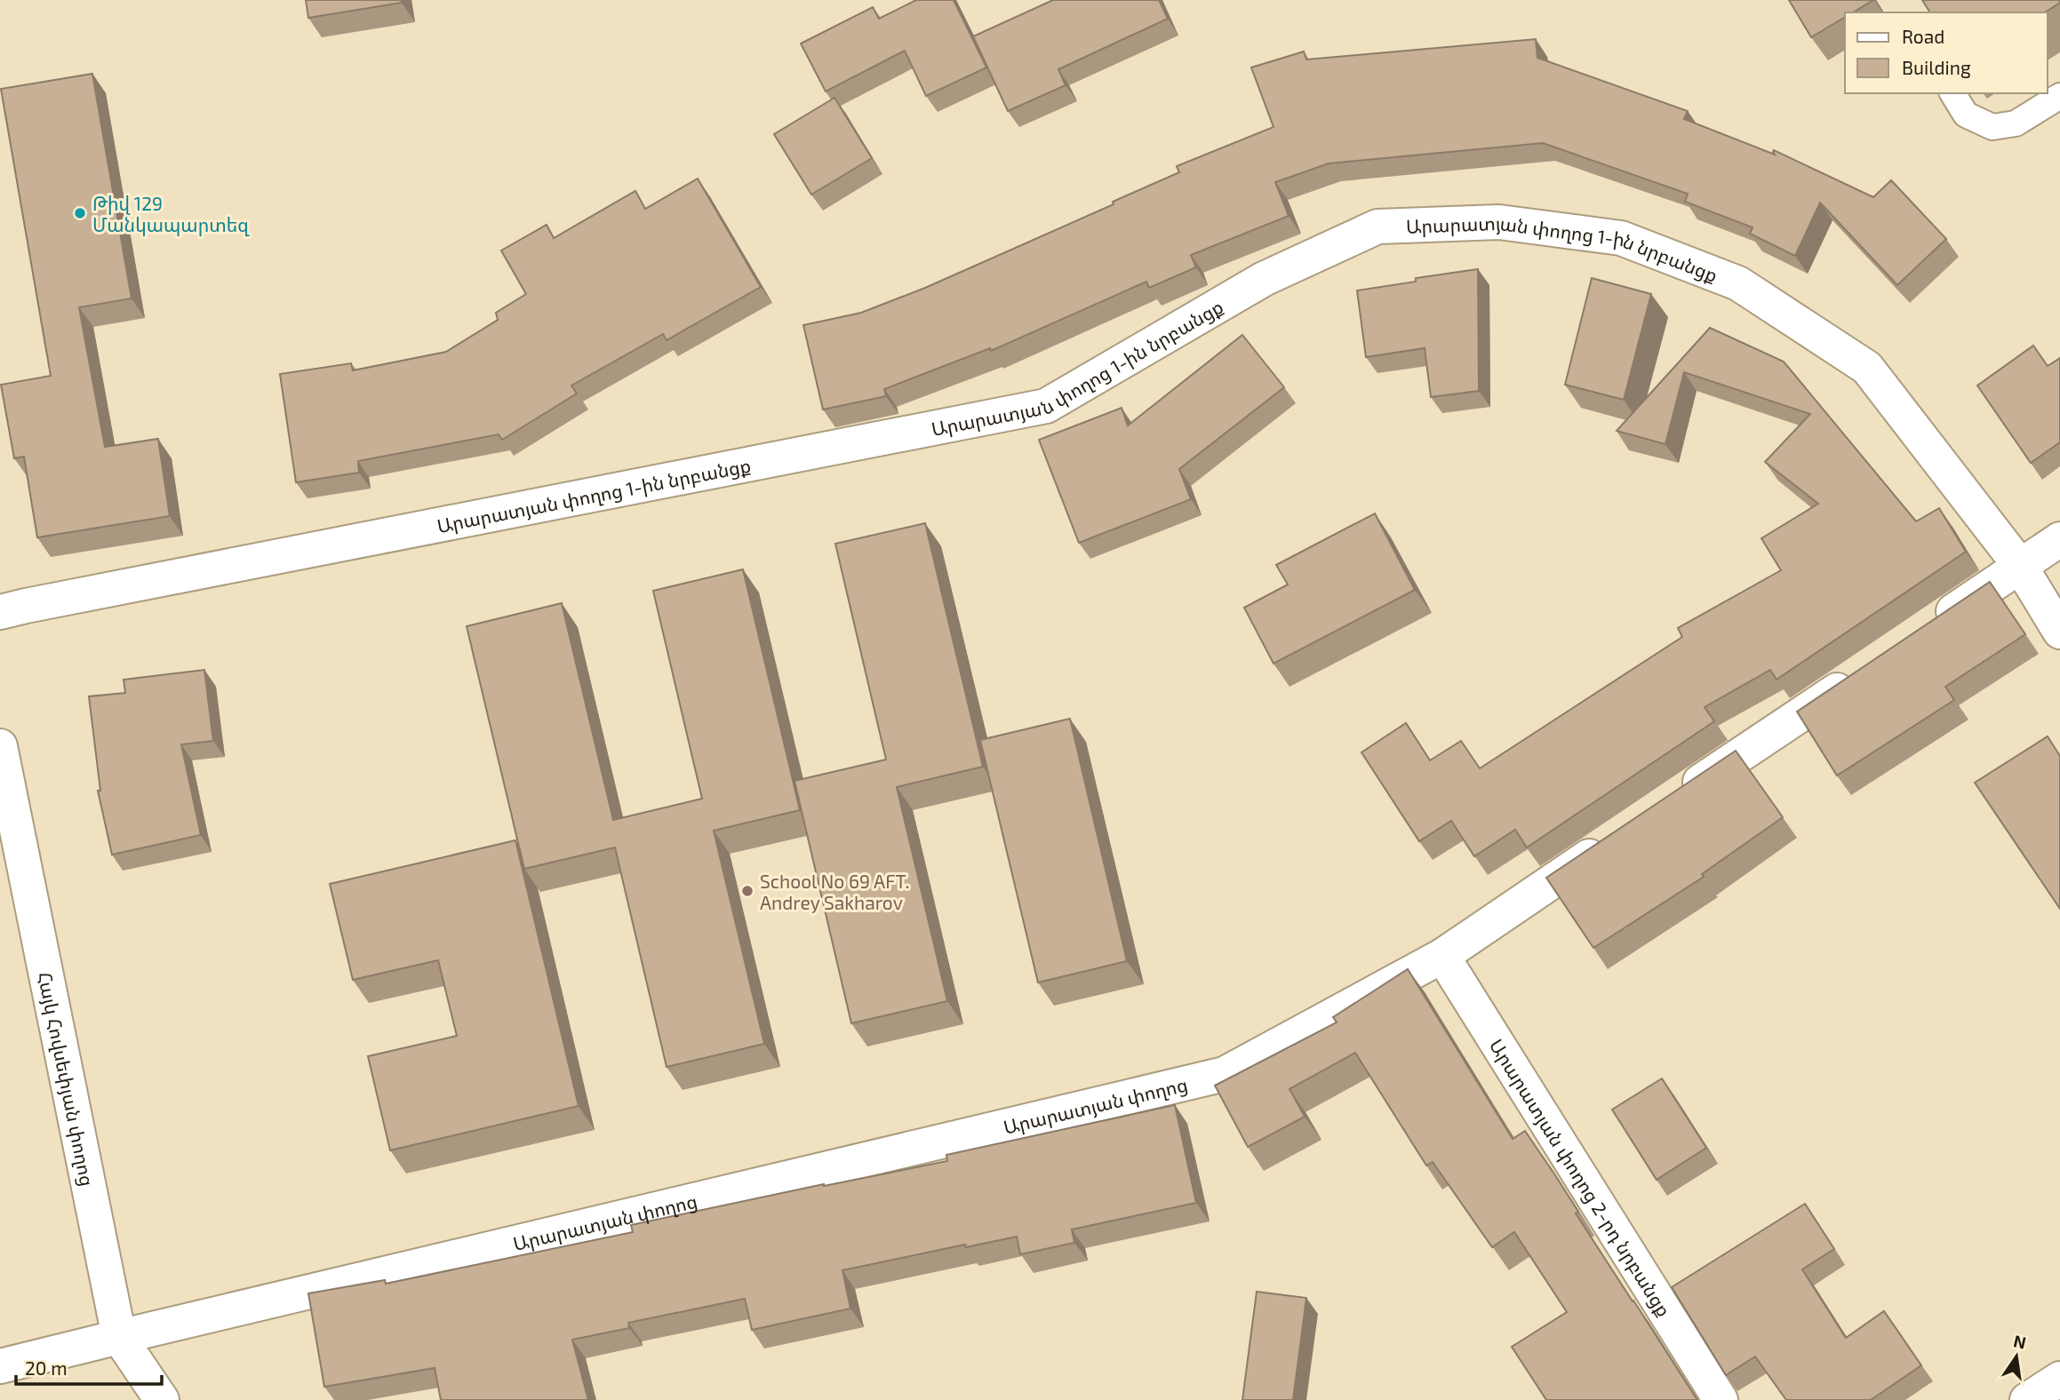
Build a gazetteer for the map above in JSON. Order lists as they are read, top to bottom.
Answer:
{
  "streets": {
    "street": [
      "Արարատյան փողոց 1-ին նրբանցք",
      "Հայկ Հովսեփյան փողոց",
      "Արարատյան փողոց",
      "Արարատյան փողոց 2-րդ նրբանցք"
    ]
  },
  "crossings": [
    ["Հայկ Հովսեփյան փողոց", "Արարատյան փողոց"],
    ["Արարատյան փողոց", "Արարատյան փողոց 2-րդ նրբանցք"]
  ],
  "places": ["Թիվ 129 Մանկապարտեզ", "School No 69 AFT. Andrey Sakharov"],
  "legend": ["Road", "Building"],
  "scale_bar": "20 m",
  "north": "top"
}
